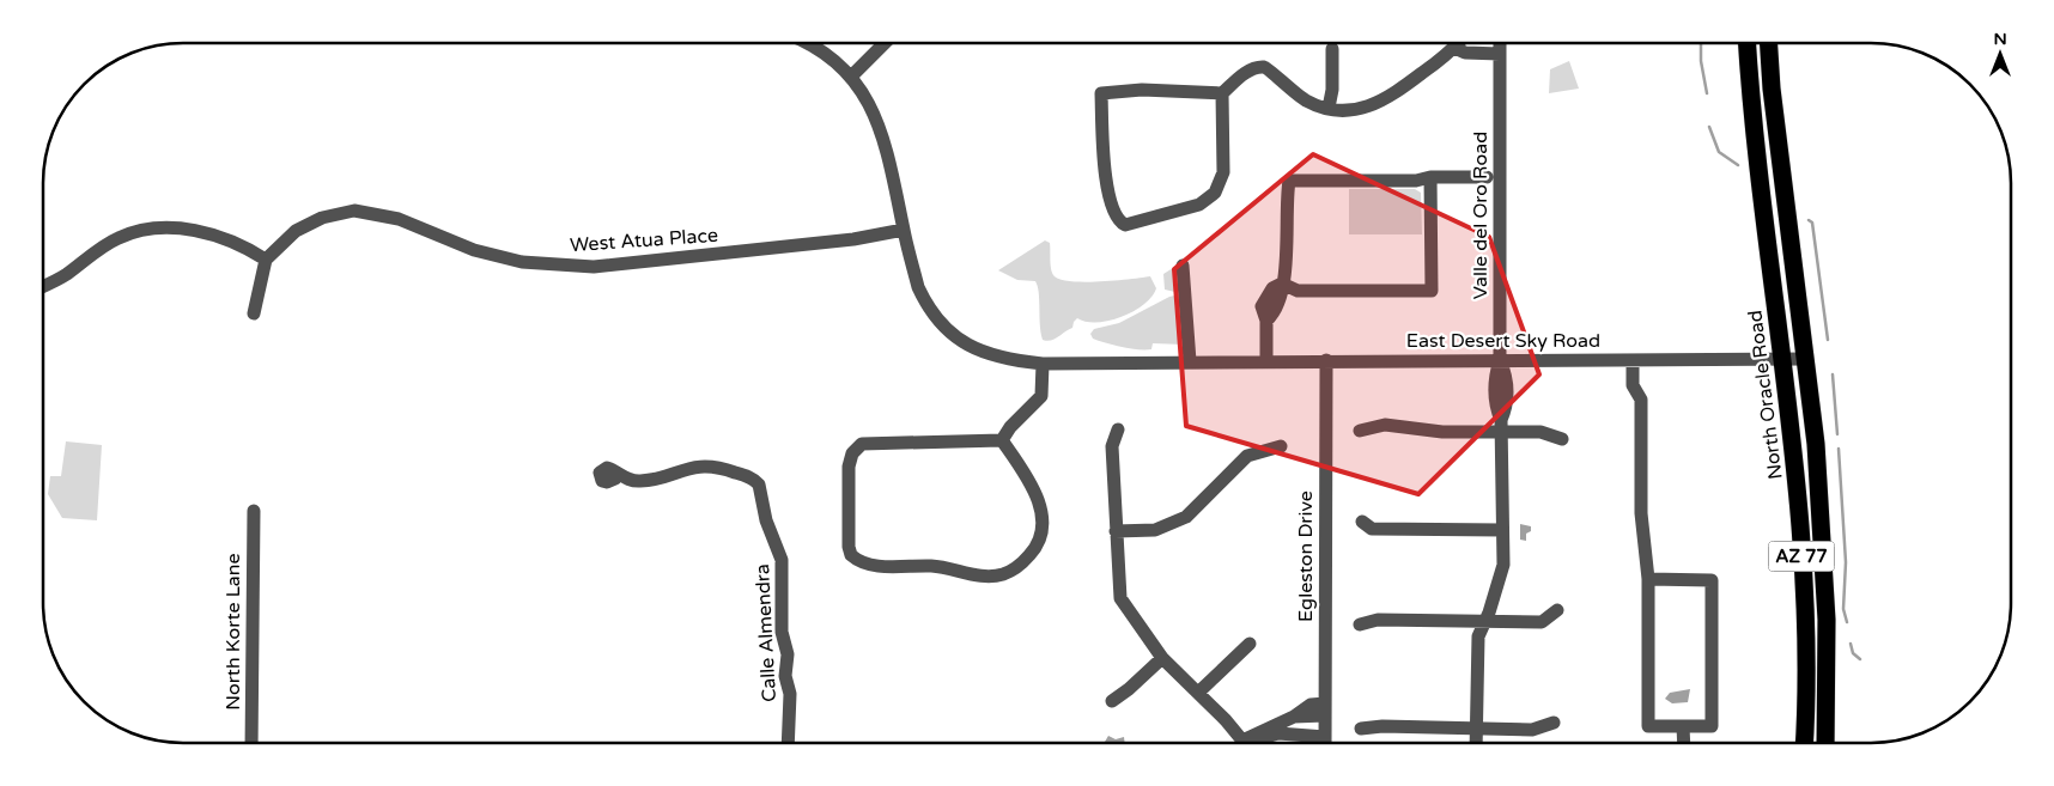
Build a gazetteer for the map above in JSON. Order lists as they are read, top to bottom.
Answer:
{
  "streets": {
    "highway": ["North Oracle Road", "AZ 77"],
    "street": [
      "Valle del Oro Road",
      "West Atua Place",
      "East Desert Sky Road",
      "Egleston Drive",
      "North Korte Lane",
      "Calle Almendra"
    ]
  },
  "crossings": [
    ["Valle del Oro Road", "East Desert Sky Road"],
    ["West Atua Place", "East Desert Sky Road"],
    ["East Desert Sky Road", "North Oracle Road"],
    ["East Desert Sky Road", "Egleston Drive"],
    ["East Desert Sky Road", "AZ 77"]
  ],
  "north": "top"
}
